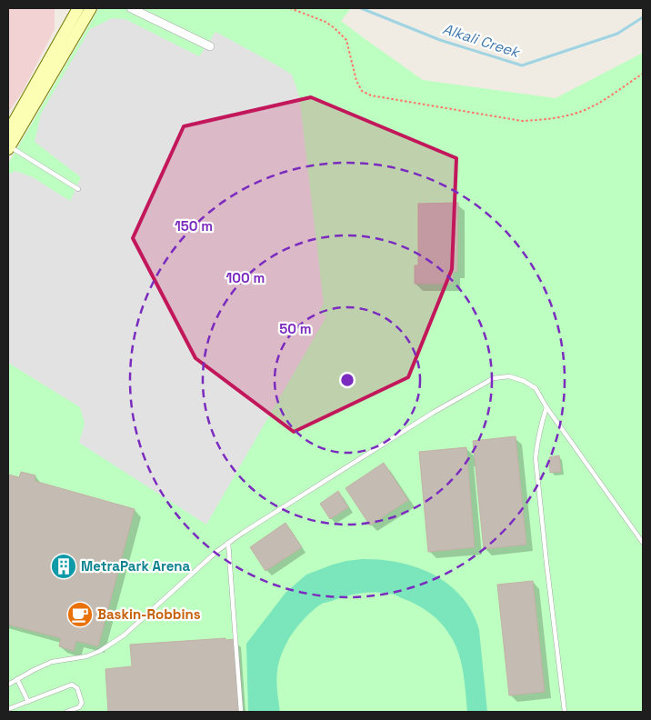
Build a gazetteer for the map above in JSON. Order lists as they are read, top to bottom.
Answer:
{
  "water": ["Alkali Creek"],
  "places": {
    "building": ["MetraPark Arena"],
    "cafe": ["Baskin-Robbins"]
  },
  "rings": ["150 m", "100 m", "50 m"]
}
